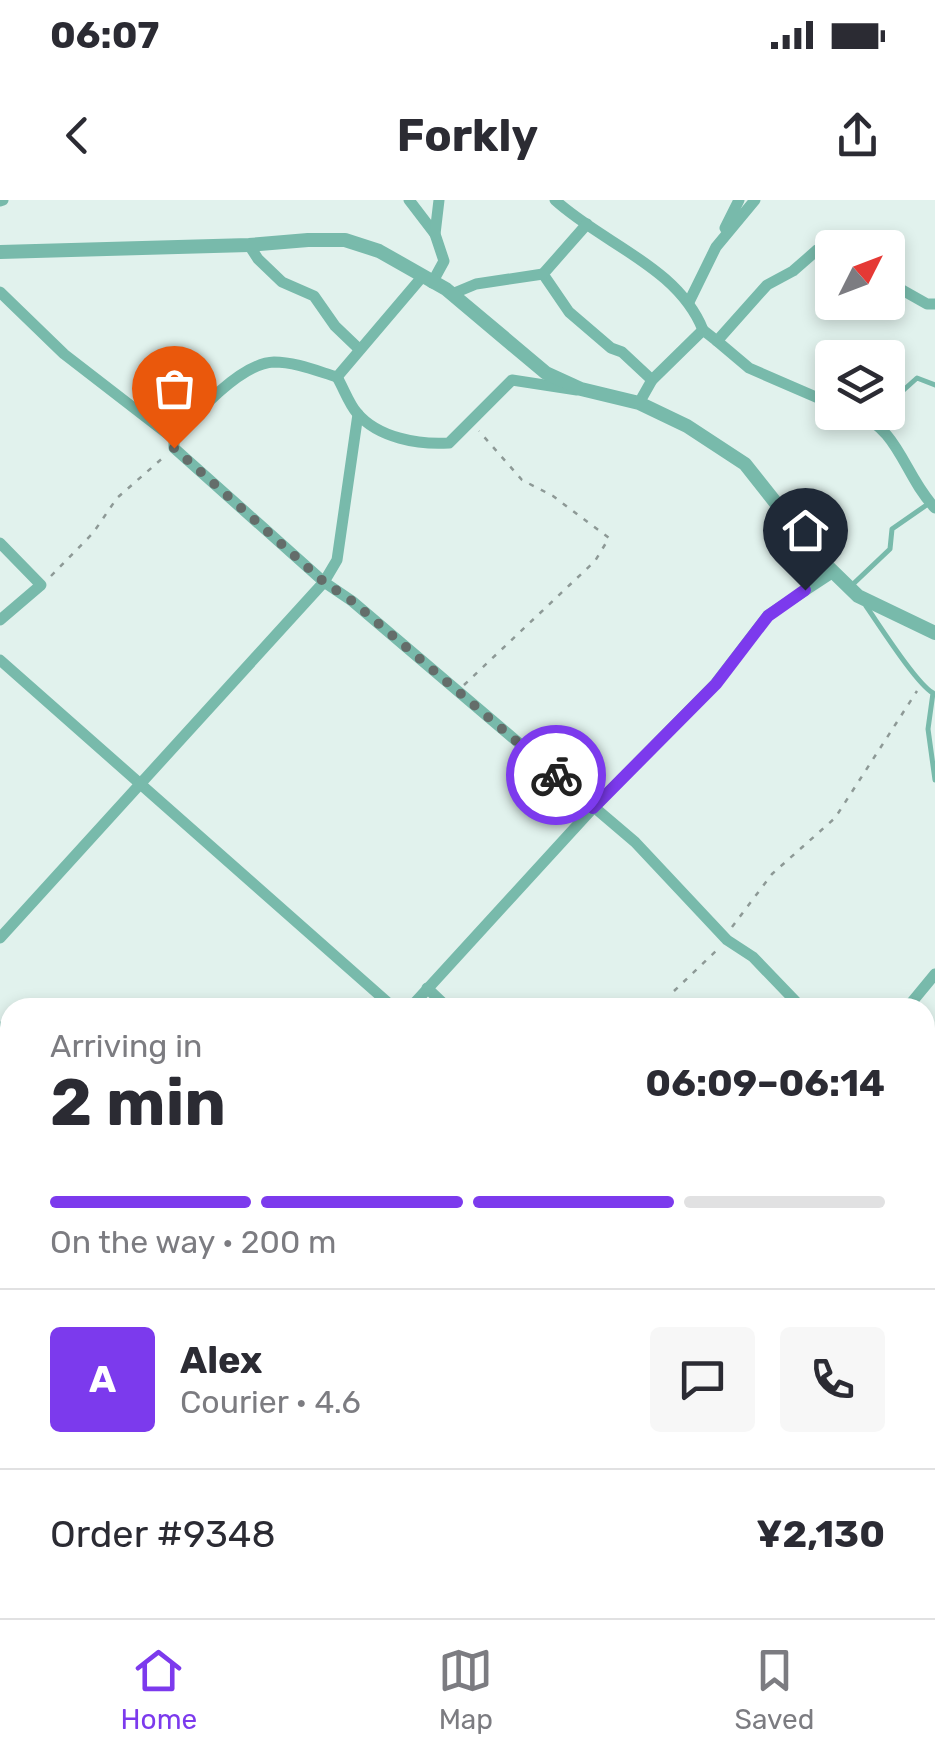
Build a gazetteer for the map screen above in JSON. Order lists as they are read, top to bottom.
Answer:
{
  "north": "top right",
  "page": {
    "status": "06:07",
    "header": "Forkly",
    "heading": ["2 min", "Arriving in", "06:09–06:14"],
    "panel": [
      "Alex",
      "Courier · 4.6",
      "Order #9348",
      "¥2,130"
    ],
    "bar": "On the way · 200 m",
    "round": "A",
    "tabs": ["Home", "Map", "Saved"]
  }
}
